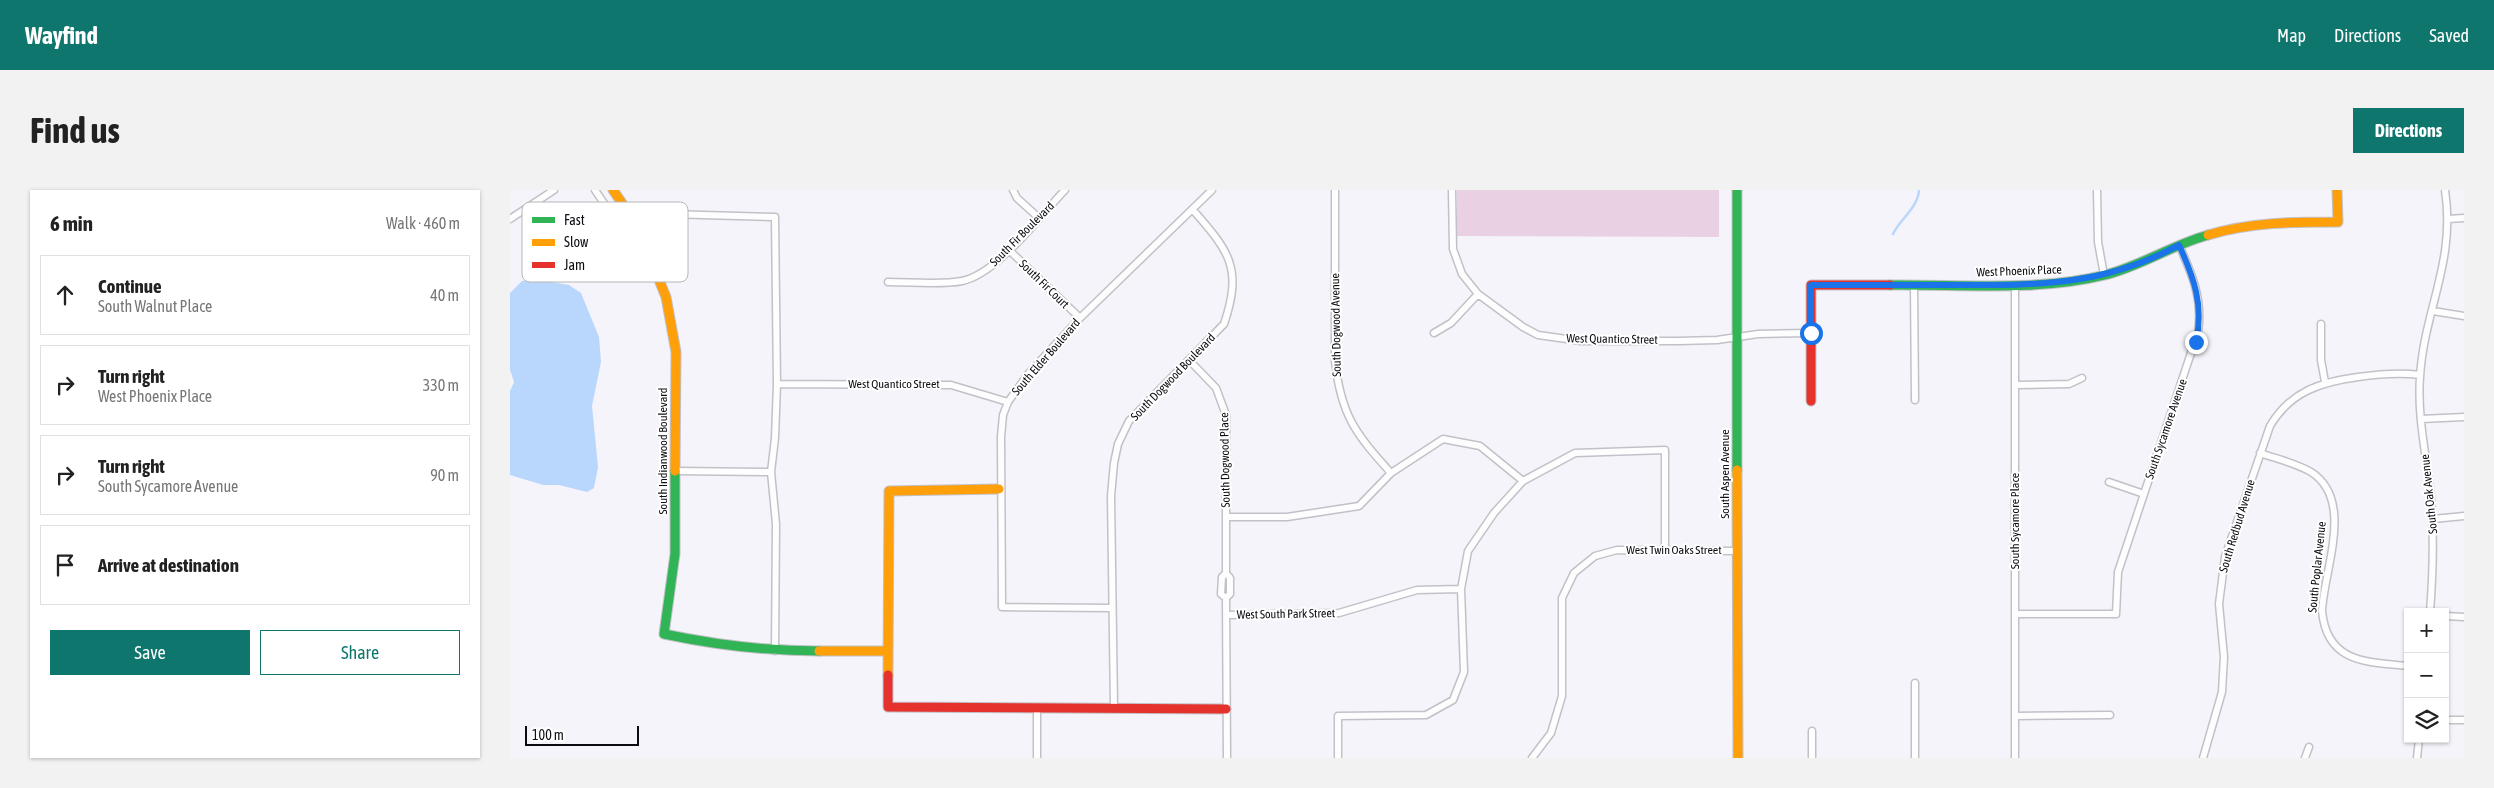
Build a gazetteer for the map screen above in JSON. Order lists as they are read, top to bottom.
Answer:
{
  "streets": {
    "street": [
      "South Fir Boulevard",
      "West Phoenix Place",
      "South Fir Court",
      "South Dogwood Avenue",
      "West Quantico Street",
      "South Elder Boulevard",
      "South Dogwood Boulevard",
      "South Sycamore Avenue",
      "South Indianwood Boulevard",
      "South Dogwood Place",
      "South Aspen Avenue",
      "South Oak Avenue",
      "South Sycamore Place",
      "South Redbud Avenue",
      "West Twin Oaks Street",
      "South Poplar Avenue",
      "West South Park Street"
    ]
  },
  "crossings": [
    ["South Fir Boulevard", "South Fir Court"],
    ["West Phoenix Place", "West Quantico Street"],
    ["West Phoenix Place", "South Sycamore Avenue"],
    ["West Phoenix Place", "South Sycamore Place"],
    ["South Fir Court", "South Elder Boulevard"],
    ["West Quantico Street", "South Elder Boulevard"],
    ["West Quantico Street", "South Aspen Avenue"],
    ["South Elder Boulevard", "South Dogwood Boulevard"],
    ["South Dogwood Boulevard", "South Dogwood Place"],
    ["South Sycamore Avenue", "South Sycamore Place"],
    ["South Dogwood Place", "West South Park Street"],
    ["South Aspen Avenue", "West Twin Oaks Street"],
    ["South Redbud Avenue", "South Poplar Avenue"]
  ],
  "legend": ["Fast", "Slow", "Jam"],
  "scale_bar": "100 m",
  "page": {
    "header": "Wayfind",
    "nav": ["Map", "Directions", "Saved"],
    "buttons": [
      "Directions",
      ["Save", "Share"]
    ],
    "title": "Find us",
    "heading": ["6 min", "Walk · 460 m"],
    "list": [
      ["Continue", "South Walnut Place", "40 m"],
      ["Turn right", "West Phoenix Place", "330 m"],
      ["Turn right", "South Sycamore Avenue", "90 m"],
      "Arrive at destination"
    ],
    "map_buttons": ["+", "−"],
    "scale": "100 m"
  }
}
